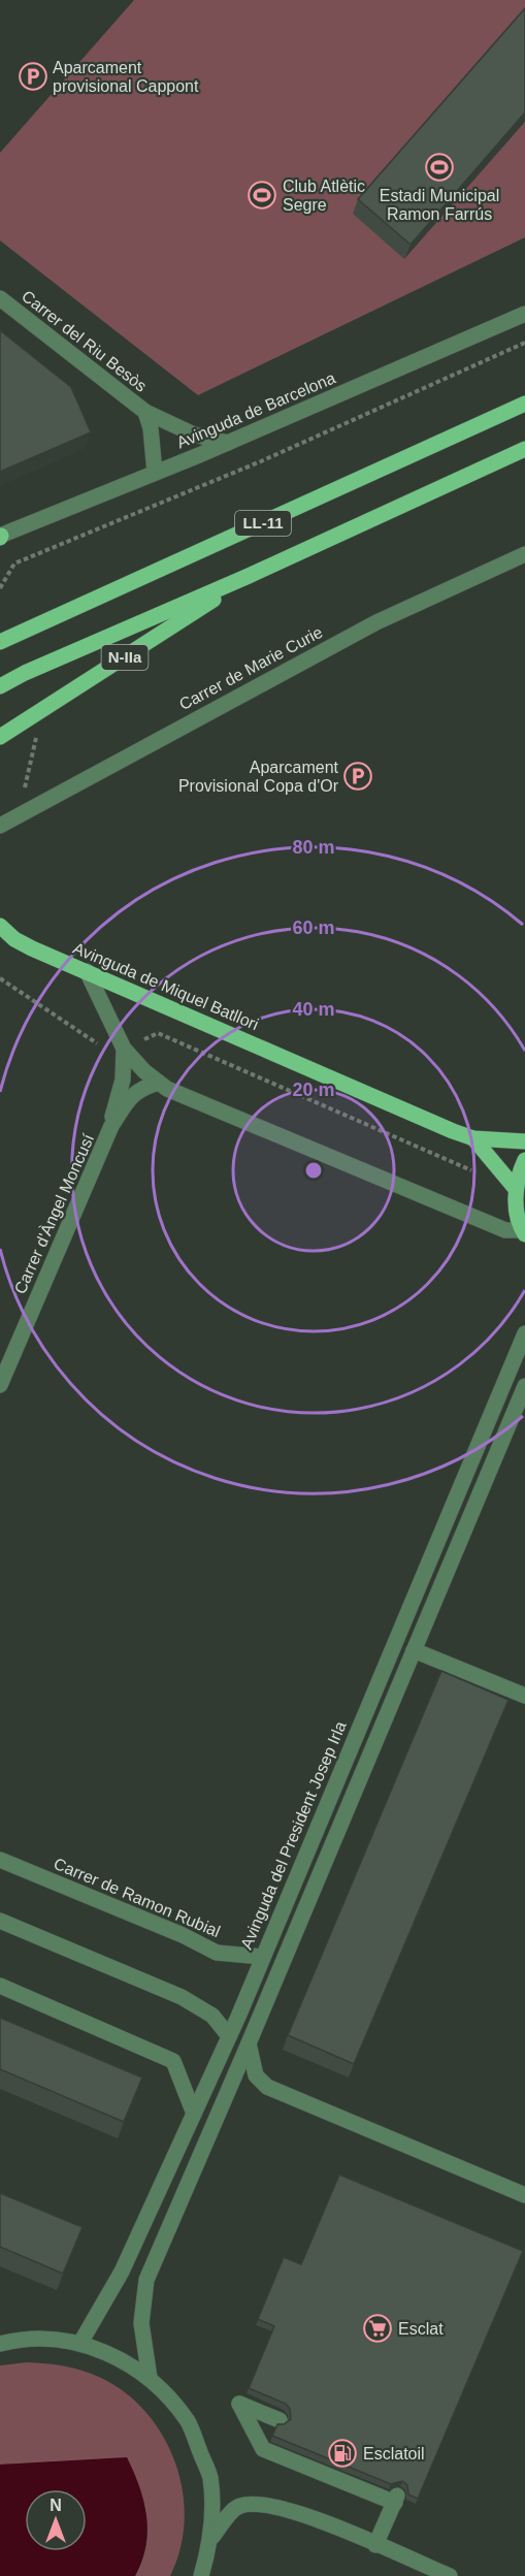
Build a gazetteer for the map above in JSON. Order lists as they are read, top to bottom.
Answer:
{
  "streets": {
    "main road": ["LL-11", "N-IIa", "Avinguda de Miquel Batllori"],
    "street": [
      "Carrer del Riu Besòs",
      "Avinguda de Barcelona",
      "Carrer de Marie Curie",
      "Carrer d'Àngel Moncusí",
      "Avinguda del President Josep Irla",
      "Carrer de Ramon Rubial"
    ]
  },
  "crossings": [
    ["Carrer del Riu Besòs", "Avinguda de Barcelona"],
    ["LL-11", "N-IIa"],
    ["Avinguda del President Josep Irla", "Carrer de Ramon Rubial"]
  ],
  "places": {
    "parking": ["Aparcament provisional Cappont", "Aparcament Provisional Copa d'Or"],
    "sports": ["Estadi Municipal Ramon Farrús", "Club Atlètic Segre"],
    "supermarket": ["Esclat"],
    "fuel station": ["Esclatoil"]
  },
  "north": "top",
  "rings": [
    "80 m",
    "60 m",
    "40 m",
    "20 m"
  ]
}
